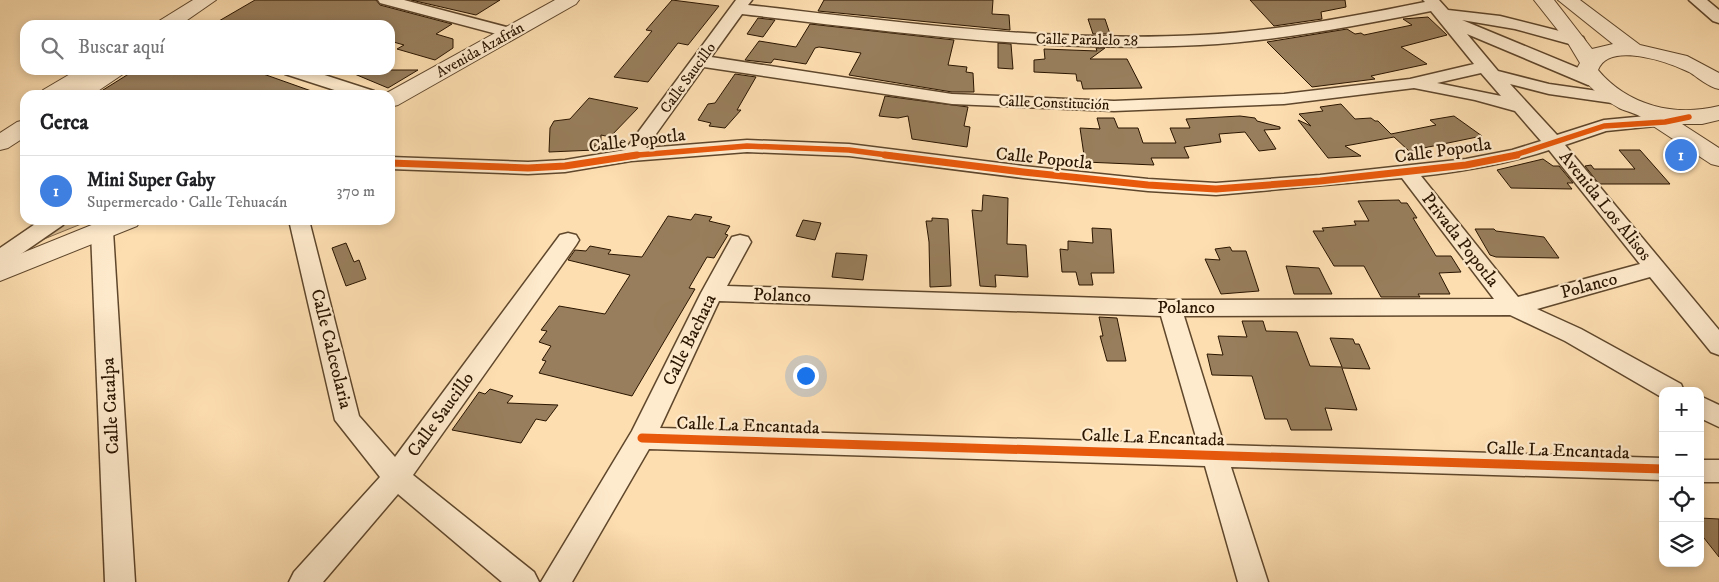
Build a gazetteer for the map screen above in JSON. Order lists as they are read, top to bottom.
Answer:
{
  "streets": {
    "street": [
      "Calle Paralelo 28",
      "Avenida Azafrán",
      "Calle Saucillo",
      "Calle Constitución",
      "Calle Popotla",
      "Avenida Los Alisos",
      "Privada Popotla",
      "Polanco",
      "Calle Bachata",
      "Calle Calceolaria",
      "Calle Catalpa",
      "Calle La Encantada"
    ]
  },
  "crossings": [
    ["Calle Paralelo 28", "Calle Saucillo"],
    ["Calle Paralelo 28", "Avenida Los Alisos"],
    ["Calle Saucillo", "Calle Constitución"],
    ["Calle Saucillo", "Calle Popotla"],
    ["Calle Saucillo", "Calle Calceolaria"],
    ["Calle Constitución", "Avenida Los Alisos"],
    ["Calle Popotla", "Avenida Los Alisos"],
    ["Calle Popotla", "Privada Popotla"],
    ["Avenida Los Alisos", "Polanco"],
    ["Privada Popotla", "Polanco"],
    ["Polanco", "Calle Bachata"],
    ["Calle Bachata", "Calle La Encantada"]
  ],
  "page": {
    "search": "Buscar aquí",
    "heading": "Cerca",
    "pins": "1",
    "list": [
      {
        "mark": "1",
        "name": "Mini Super Gaby",
        "note": "Supermercado · Calle Tehuacán",
        "value": "370 m"
      }
    ],
    "map_buttons": ["+", "−"]
  }
}
